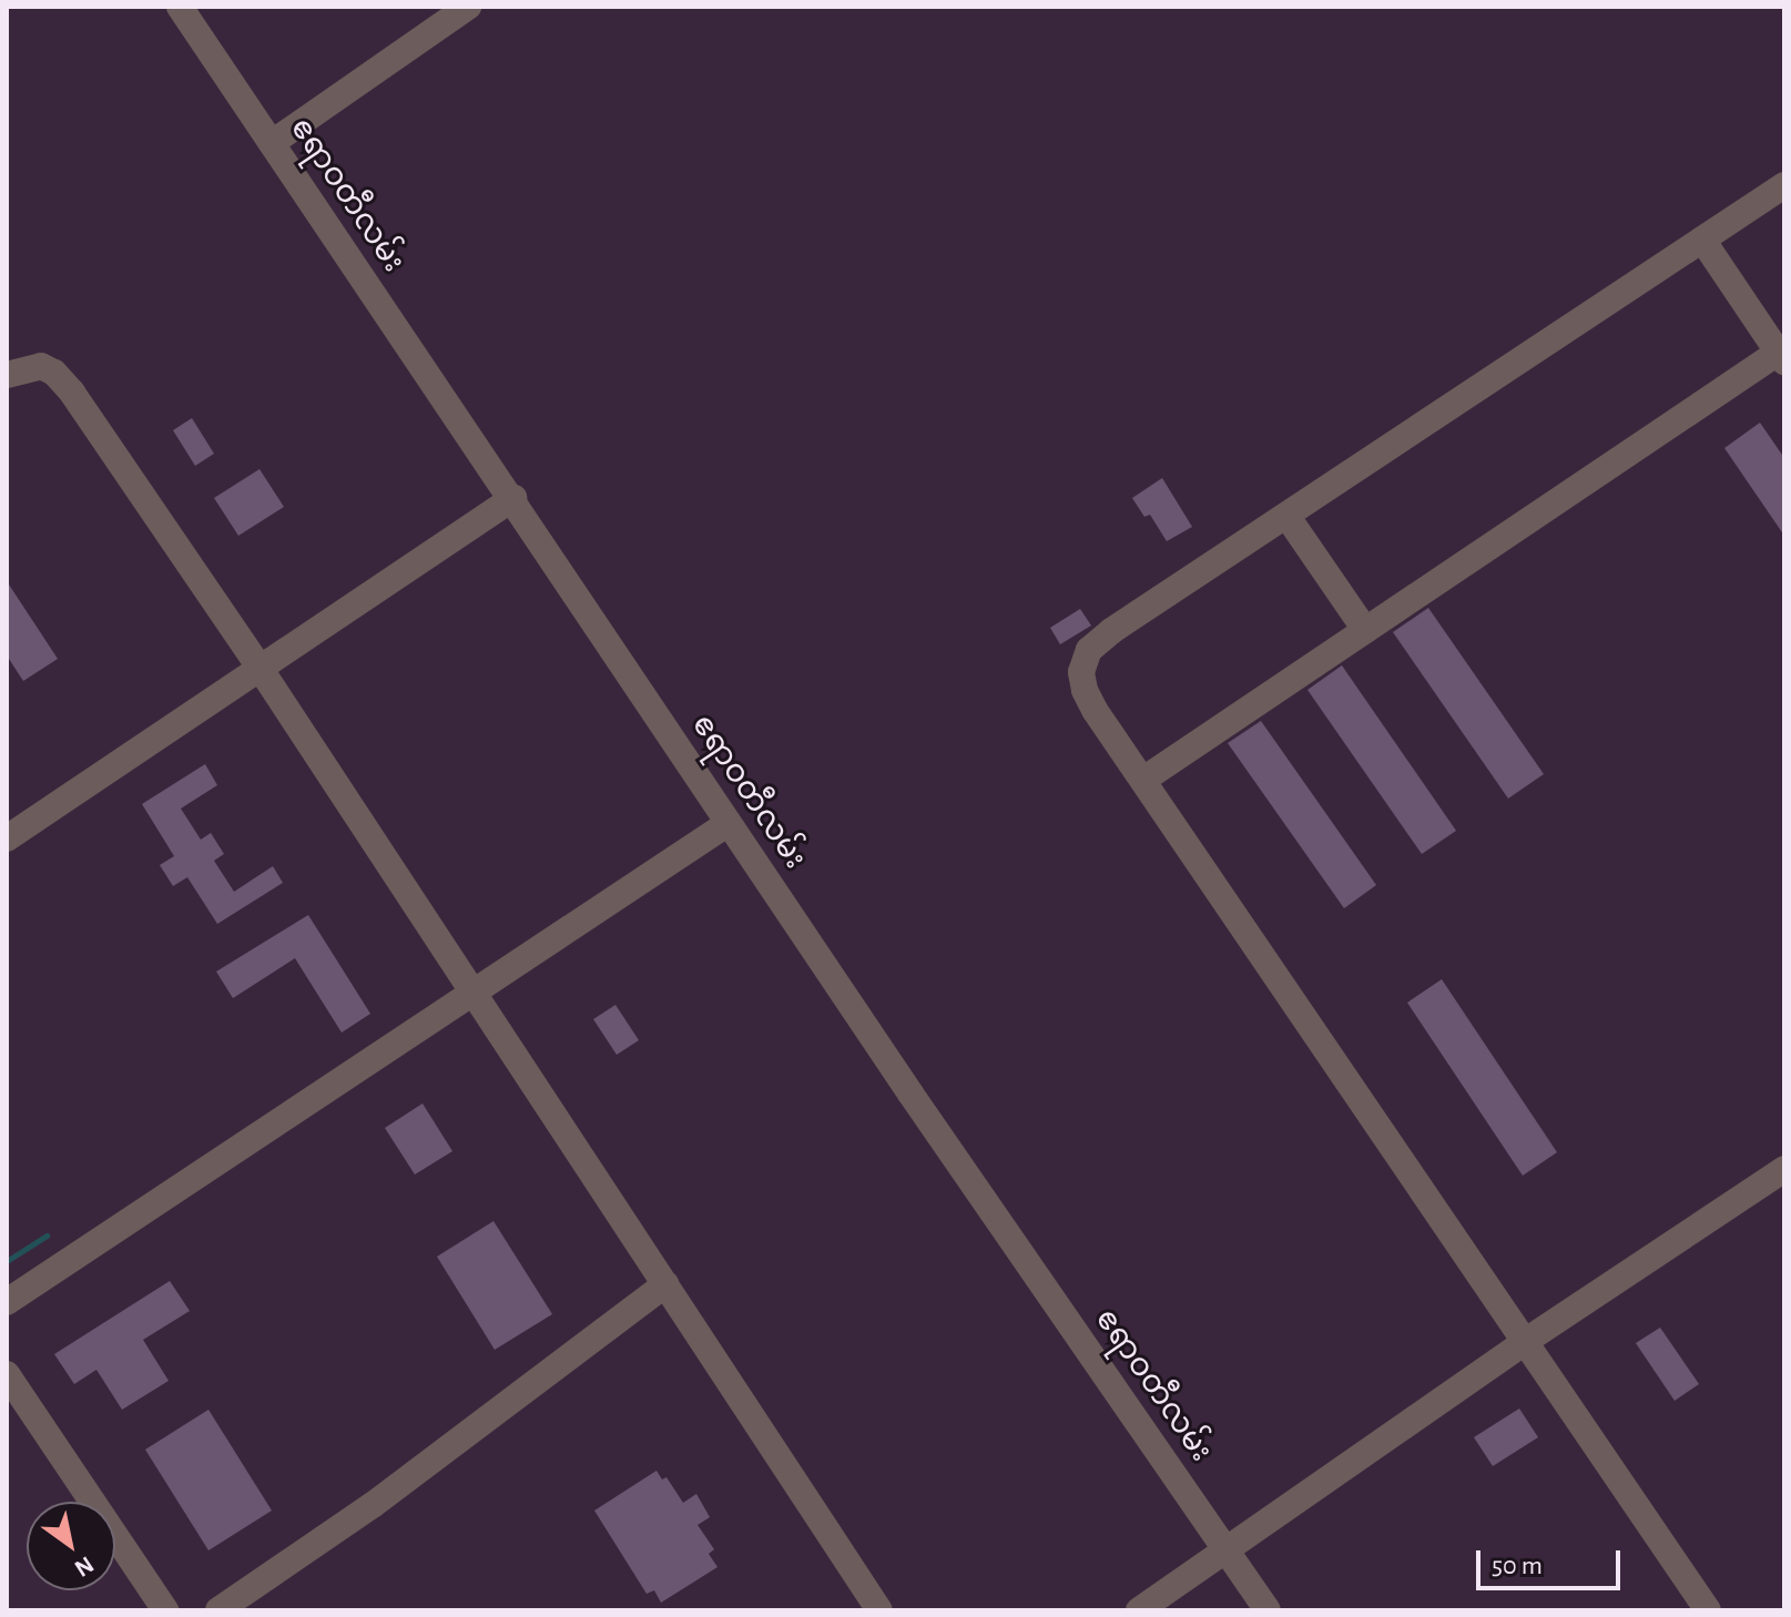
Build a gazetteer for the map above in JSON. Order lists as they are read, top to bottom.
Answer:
{
  "streets": {
    "street": ["ဧရာဝတီလမ်း"]
  },
  "scale_bar": "50 m",
  "north": "bottom right"
}
